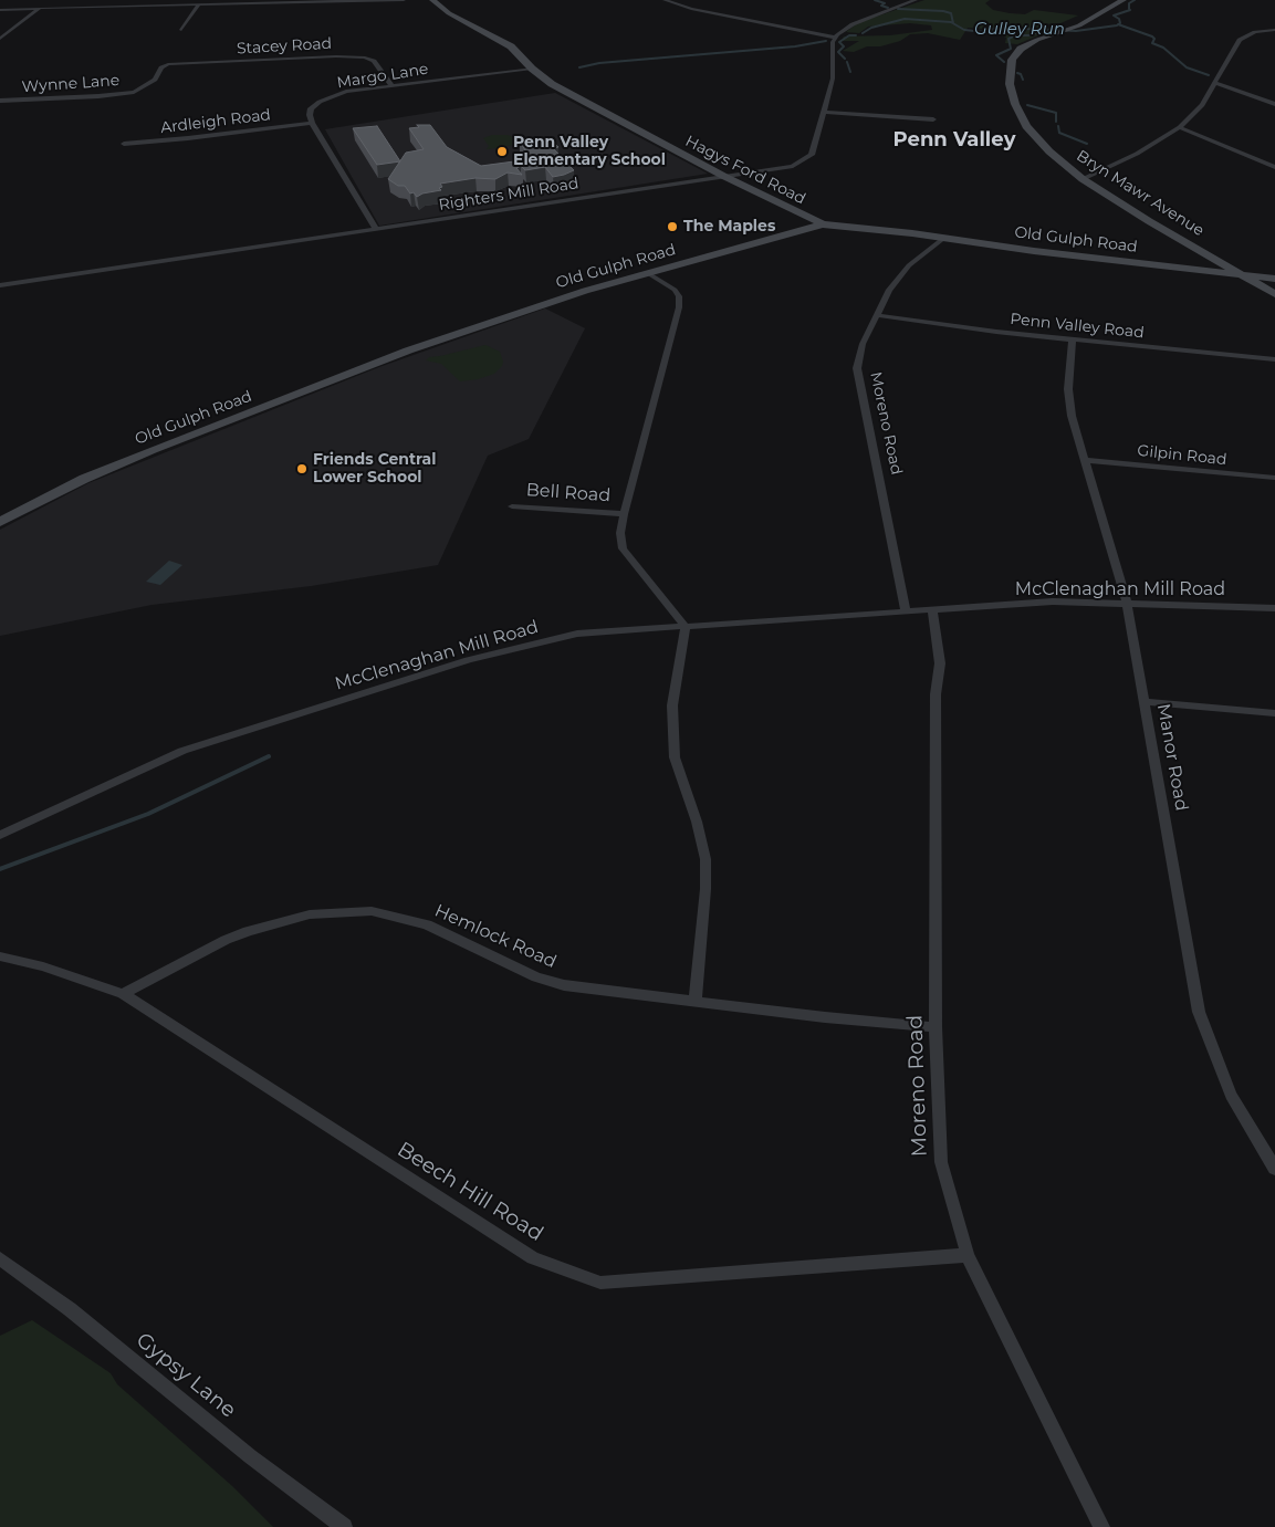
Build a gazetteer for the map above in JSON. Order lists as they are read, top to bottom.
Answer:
{
  "streets": {
    "street": [
      "Stacey Road",
      "Margo Lane",
      "Wynne Lane",
      "Ardleigh Road",
      "Hagys Ford Road",
      "Bryn Mawr Avenue",
      "Righters Mill Road",
      "Old Gulph Road",
      "Penn Valley Road",
      "Moreno Road",
      "Gilpin Road",
      "Bell Road",
      "McClenaghan Mill Road",
      "Manor Road",
      "Hemlock Road",
      "Beech Hill Road",
      "Gypsy Lane"
    ]
  },
  "crossings": [
    ["Stacey Road", "Margo Lane"],
    ["Stacey Road", "Wynne Lane"],
    ["Margo Lane", "Ardleigh Road"],
    ["Margo Lane", "Hagys Ford Road"],
    ["Hagys Ford Road", "Righters Mill Road"],
    ["Hagys Ford Road", "Old Gulph Road"],
    ["Bryn Mawr Avenue", "Old Gulph Road"],
    ["Old Gulph Road", "Moreno Road"],
    ["Penn Valley Road", "Moreno Road"],
    ["Penn Valley Road", "Manor Road"],
    ["Moreno Road", "McClenaghan Mill Road"],
    ["Moreno Road", "Hemlock Road"],
    ["Moreno Road", "Beech Hill Road"],
    ["Gilpin Road", "Manor Road"],
    ["McClenaghan Mill Road", "Manor Road"],
    ["Hemlock Road", "Beech Hill Road"]
  ],
  "districts": ["Penn Valley"],
  "water": ["Gulley Run"],
  "places": ["Penn Valley Elementary School", "The Maples", "Friends Central Lower School"]
}
